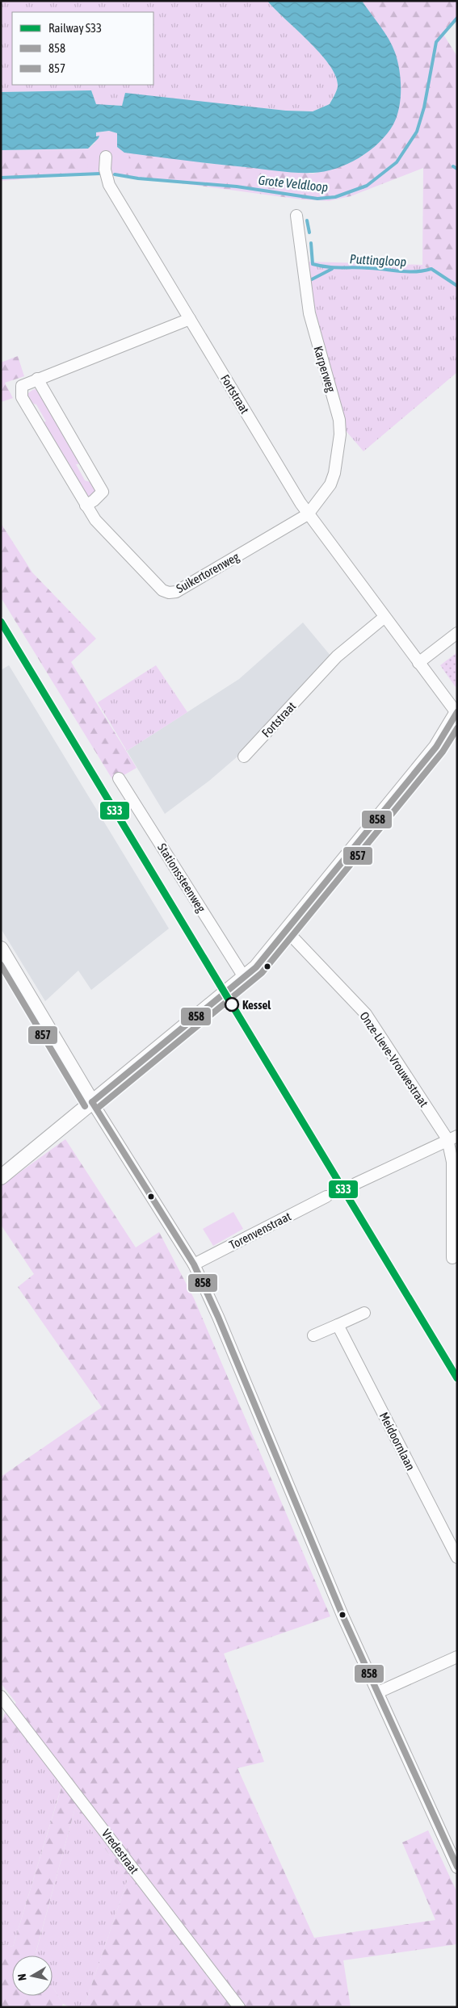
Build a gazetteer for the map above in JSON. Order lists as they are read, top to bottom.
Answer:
{
  "streets": {
    "street": [
      "Karperweg",
      "Fortstraat",
      "Suikertorenweg",
      "Stationssteenweg",
      "Onze-Lieve-Vrouwestraat",
      "Torenvenstraat",
      "Meidoornlaan",
      "Vredestraat"
    ]
  },
  "crossings": [
    ["Karperweg", "Fortstraat"],
    ["Karperweg", "Suikertorenweg"],
    ["Fortstraat", "Suikertorenweg"]
  ],
  "water": ["Grote Veldloop", "Puttingloop"],
  "places": ["Kessel"],
  "lines": ["rail line S33", "transit line 858", "transit line 857"],
  "legend": ["Railway S33", "858", "857"],
  "north": "left"
}
